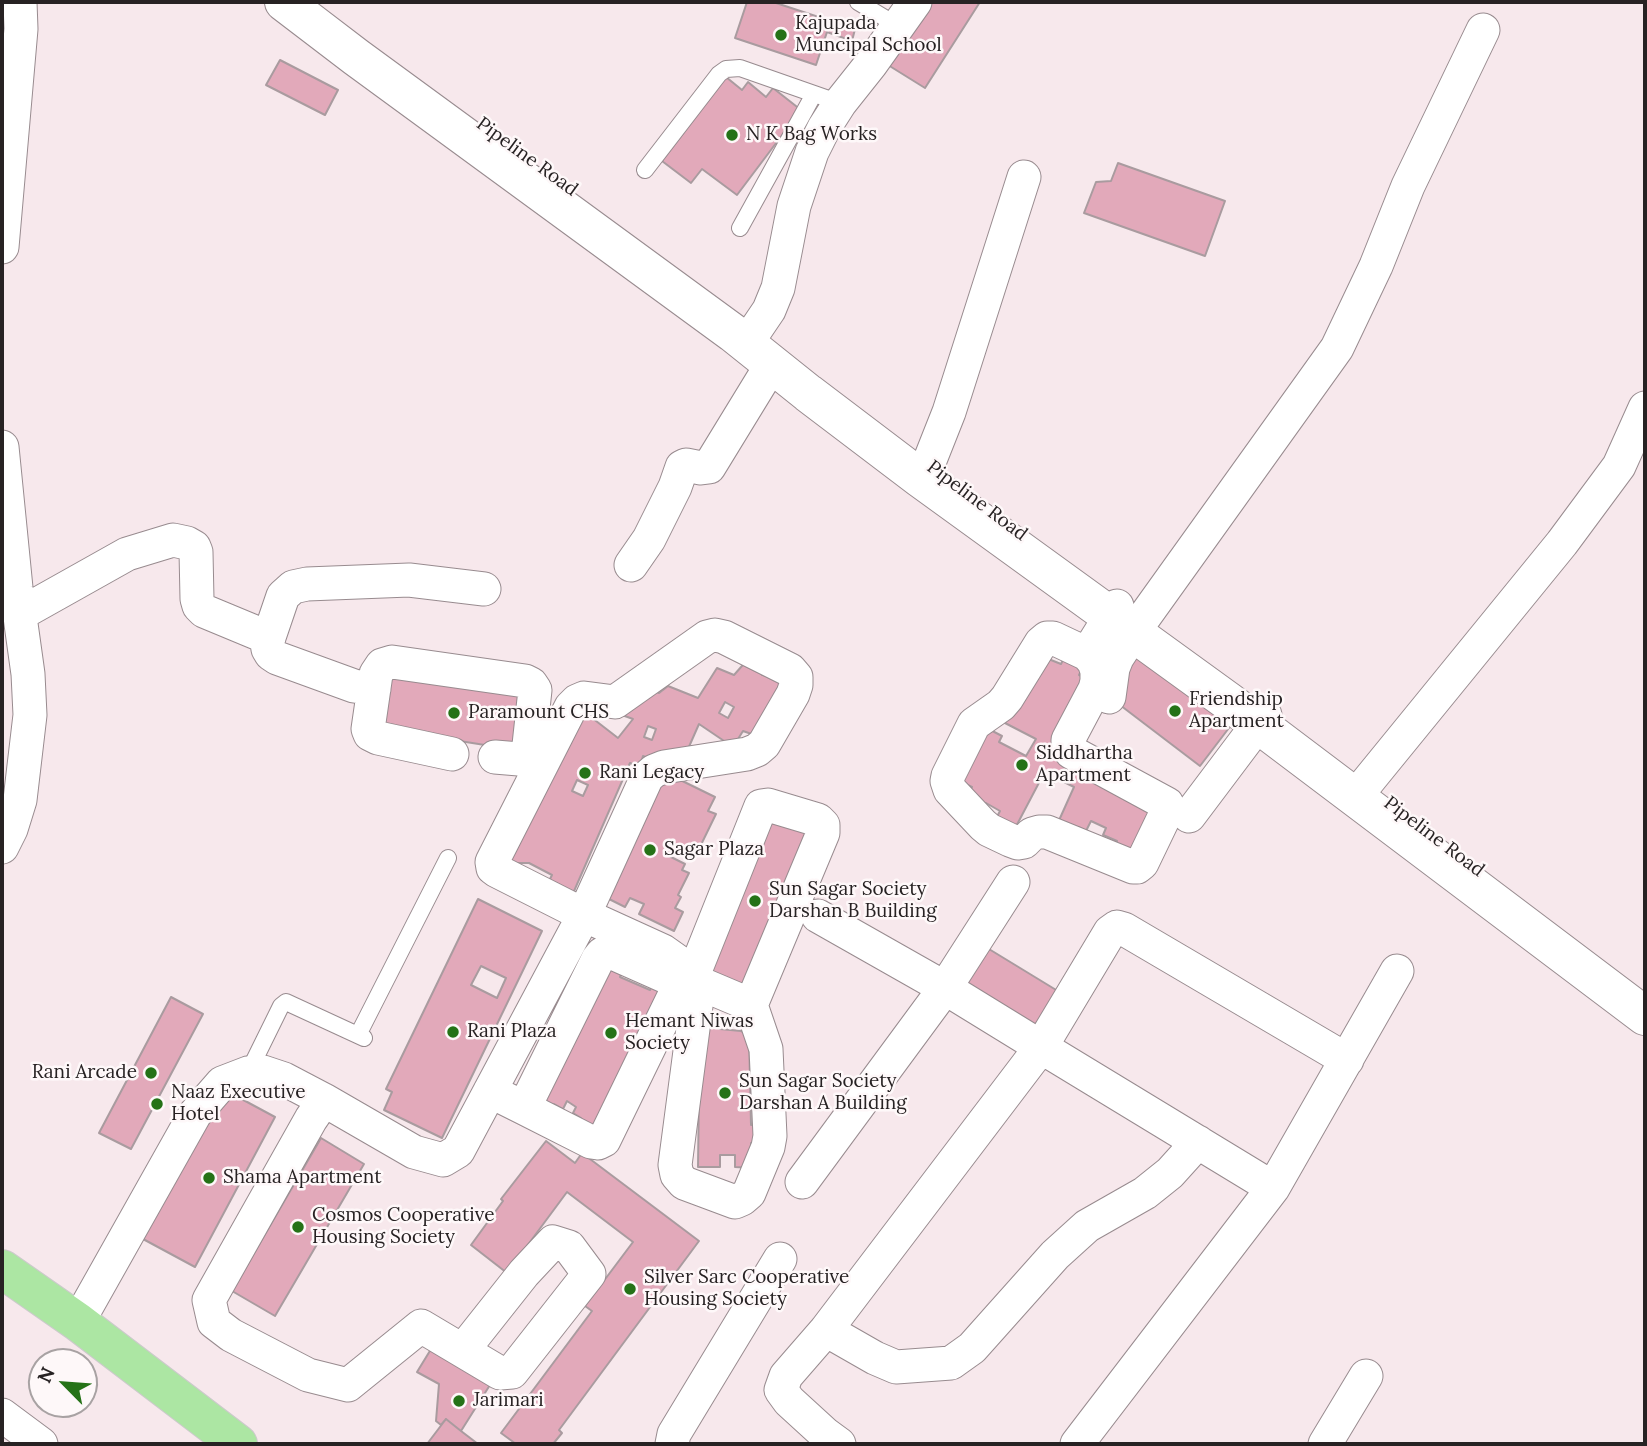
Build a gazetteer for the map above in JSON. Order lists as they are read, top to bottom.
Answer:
{
  "streets": {
    "street": ["Pipeline Road"]
  },
  "places": [
    "Kajupada Muncipal School",
    "N K Bag Works",
    "Friendship Apartment",
    "Paramount CHS",
    "Siddhartha Apartment",
    "Rani Legacy",
    "Sagar Plaza",
    "Sun Sagar Society Darshan B Building",
    "Rani Plaza",
    "Hemant Niwas Society",
    "Rani Arcade",
    "Sun Sagar Society Darshan A Building",
    "Naaz Executive Hotel",
    "Shama Apartment",
    "Cosmos Cooperative Housing Society",
    "Silver Sarc Cooperative Housing Society",
    "Jarimari"
  ],
  "north": "top left"
}
